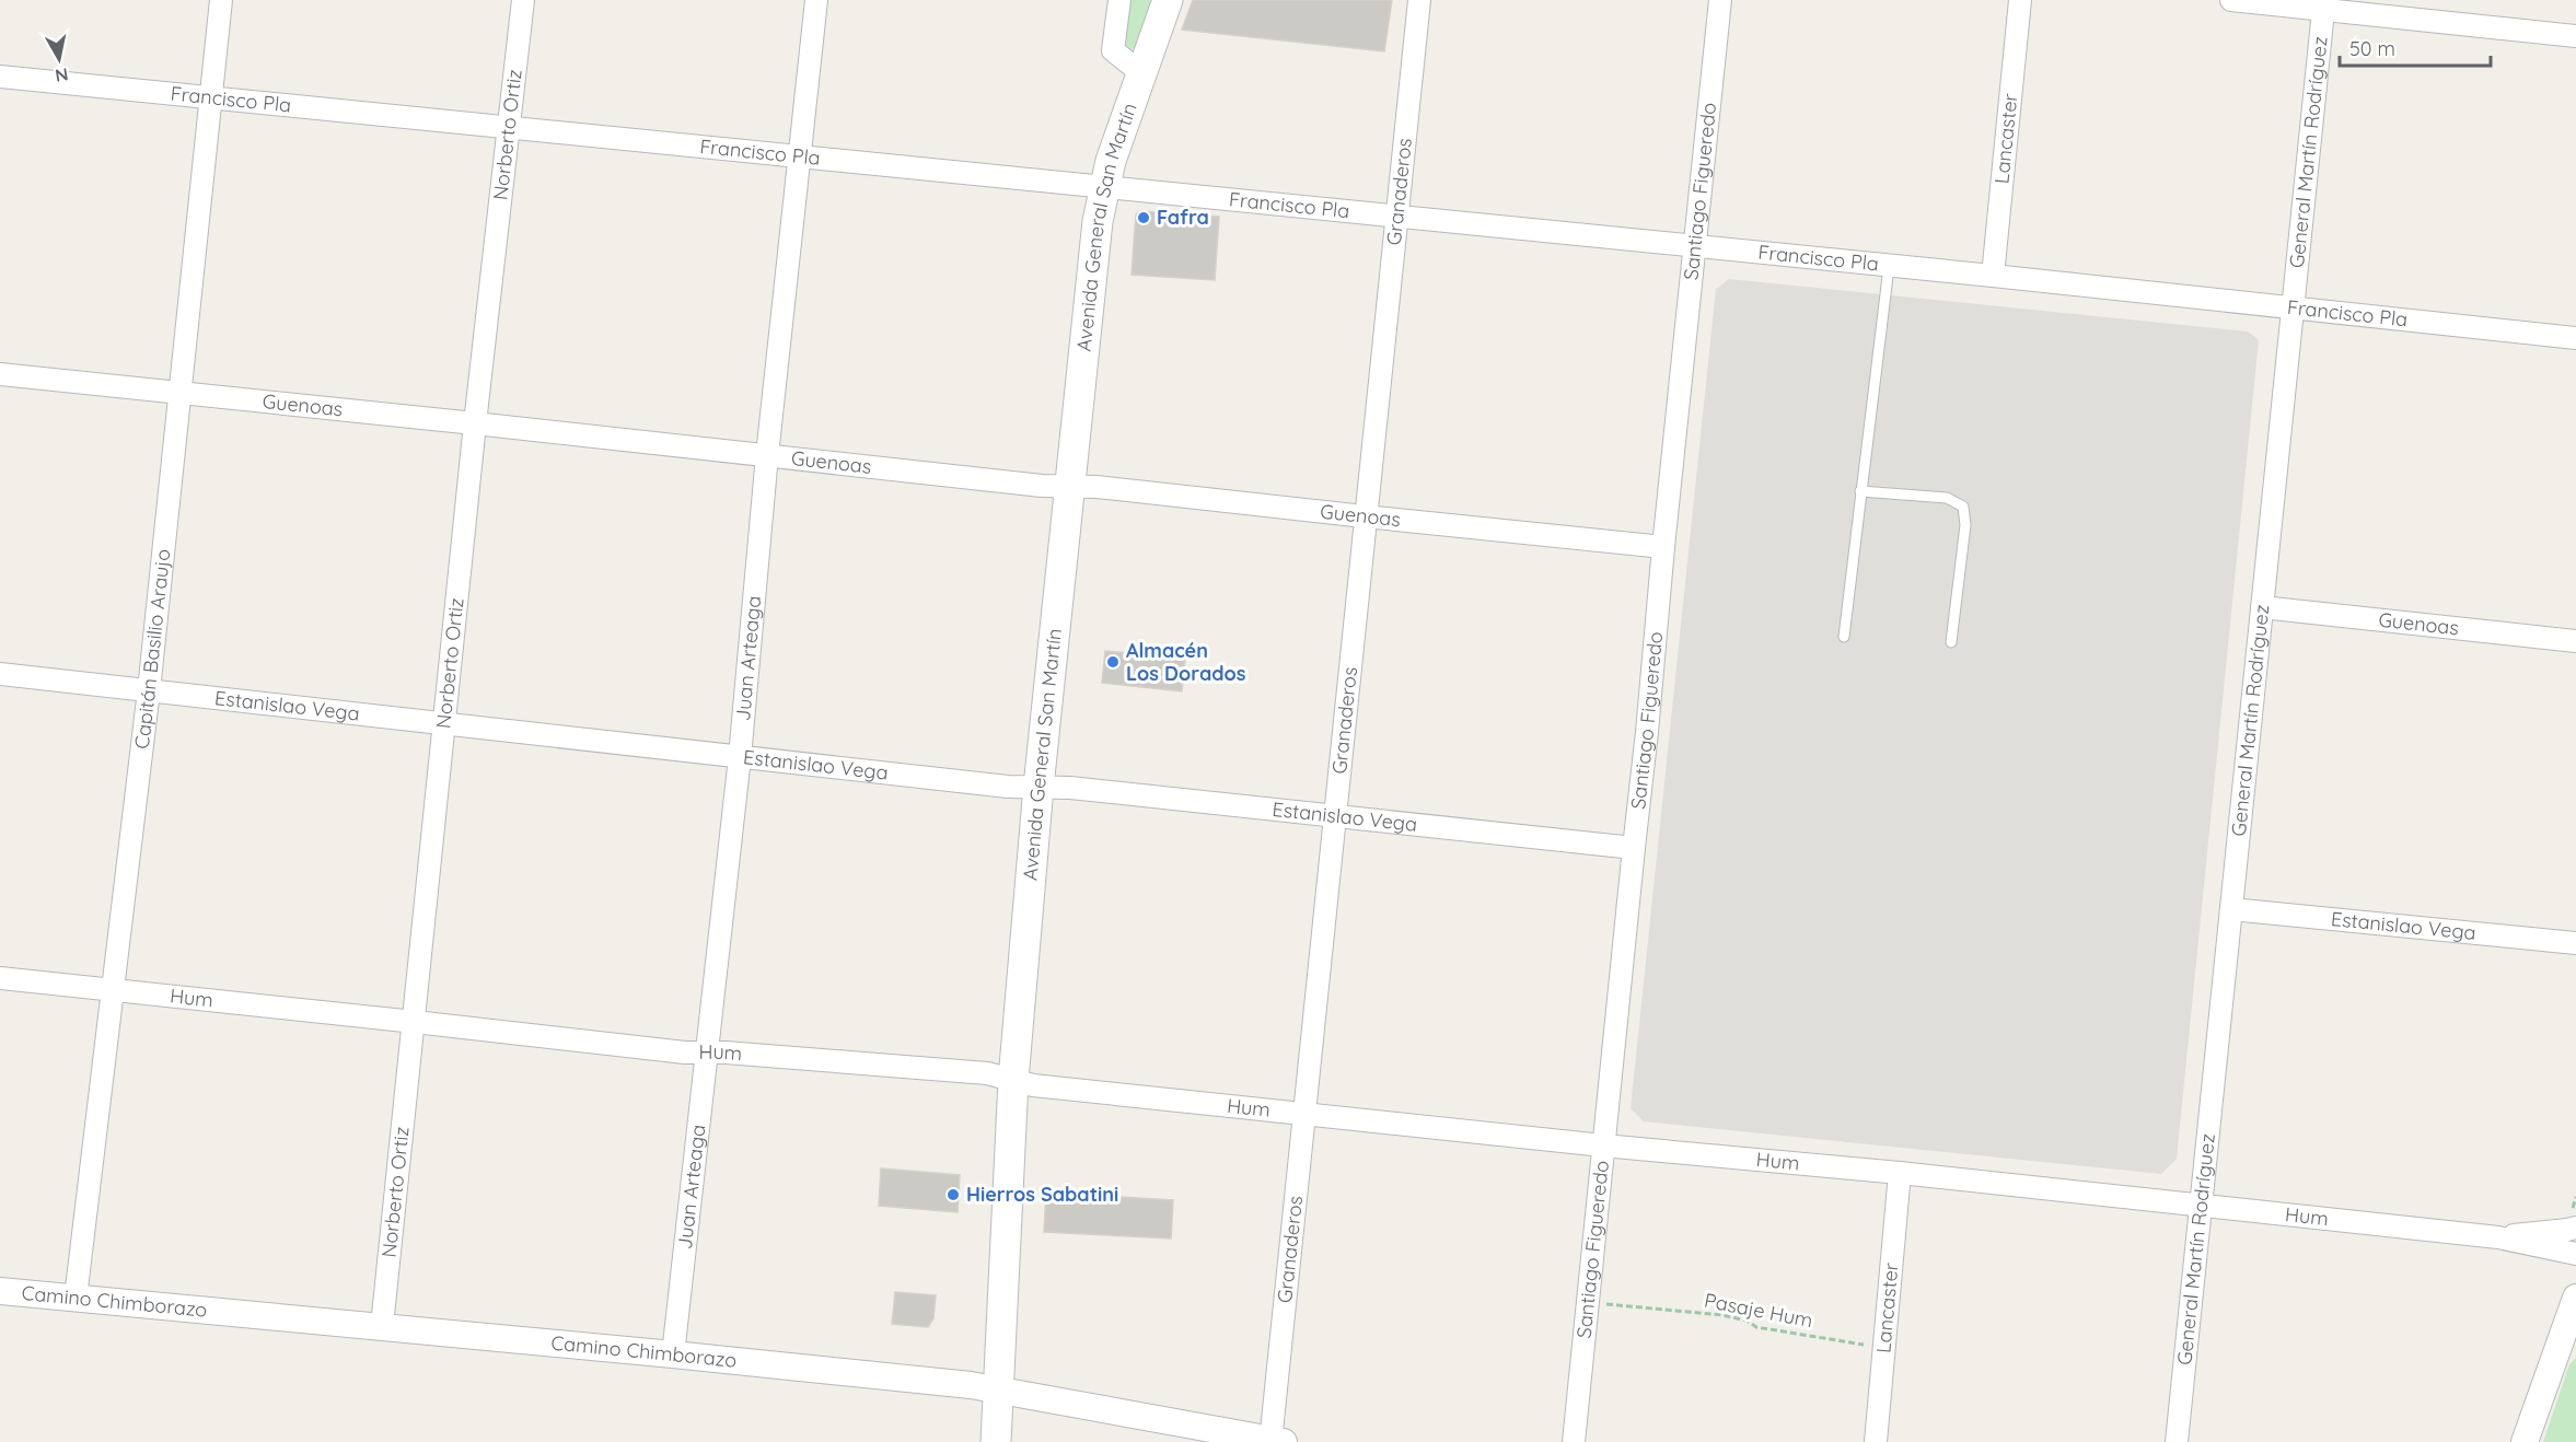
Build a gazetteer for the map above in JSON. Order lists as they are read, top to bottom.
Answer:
{
  "streets": {
    "main road": ["Avenida General San Martín"],
    "street": [
      "Francisco Pla",
      "Norberto Ortiz",
      "Lancaster",
      "General Martín Rodríguez",
      "Granaderos",
      "Santiago Figueredo",
      "Guenoas",
      "Capitán Basilio Araujo",
      "Juan Arteaga",
      "Estanislao Vega",
      "Hum",
      "Camino Chimborazo"
    ],
    "path": ["Pasaje Hum"]
  },
  "crossings": [
    ["Francisco Pla", "Norberto Ortiz"],
    ["Francisco Pla", "Lancaster"],
    ["Francisco Pla", "General Martín Rodríguez"],
    ["Francisco Pla", "Granaderos"],
    ["Francisco Pla", "Santiago Figueredo"],
    ["Francisco Pla", "Avenida General San Martín"],
    ["Francisco Pla", "Capitán Basilio Araujo"],
    ["Francisco Pla", "Juan Arteaga"],
    ["Norberto Ortiz", "Guenoas"],
    ["Norberto Ortiz", "Estanislao Vega"],
    ["Norberto Ortiz", "Hum"],
    ["Norberto Ortiz", "Camino Chimborazo"],
    ["Lancaster", "Hum"],
    ["Lancaster", "Pasaje Hum"],
    ["General Martín Rodríguez", "Guenoas"],
    ["General Martín Rodríguez", "Estanislao Vega"],
    ["General Martín Rodríguez", "Hum"],
    ["Granaderos", "Guenoas"],
    ["Granaderos", "Estanislao Vega"],
    ["Granaderos", "Hum"],
    ["Granaderos", "Camino Chimborazo"],
    ["Santiago Figueredo", "Guenoas"],
    ["Santiago Figueredo", "Estanislao Vega"],
    ["Santiago Figueredo", "Hum"],
    ["Santiago Figueredo", "Pasaje Hum"],
    ["Avenida General San Martín", "Guenoas"],
    ["Avenida General San Martín", "Estanislao Vega"],
    ["Avenida General San Martín", "Hum"],
    ["Avenida General San Martín", "Camino Chimborazo"],
    ["Guenoas", "Capitán Basilio Araujo"],
    ["Guenoas", "Juan Arteaga"],
    ["Capitán Basilio Araujo", "Estanislao Vega"],
    ["Capitán Basilio Araujo", "Hum"],
    ["Capitán Basilio Araujo", "Camino Chimborazo"],
    ["Juan Arteaga", "Estanislao Vega"],
    ["Juan Arteaga", "Hum"],
    ["Juan Arteaga", "Camino Chimborazo"]
  ],
  "places": ["Fafra", "Almacén Los Dorados", "Hierros Sabatini"],
  "scale_bar": "50 m",
  "north": "bottom"
}
